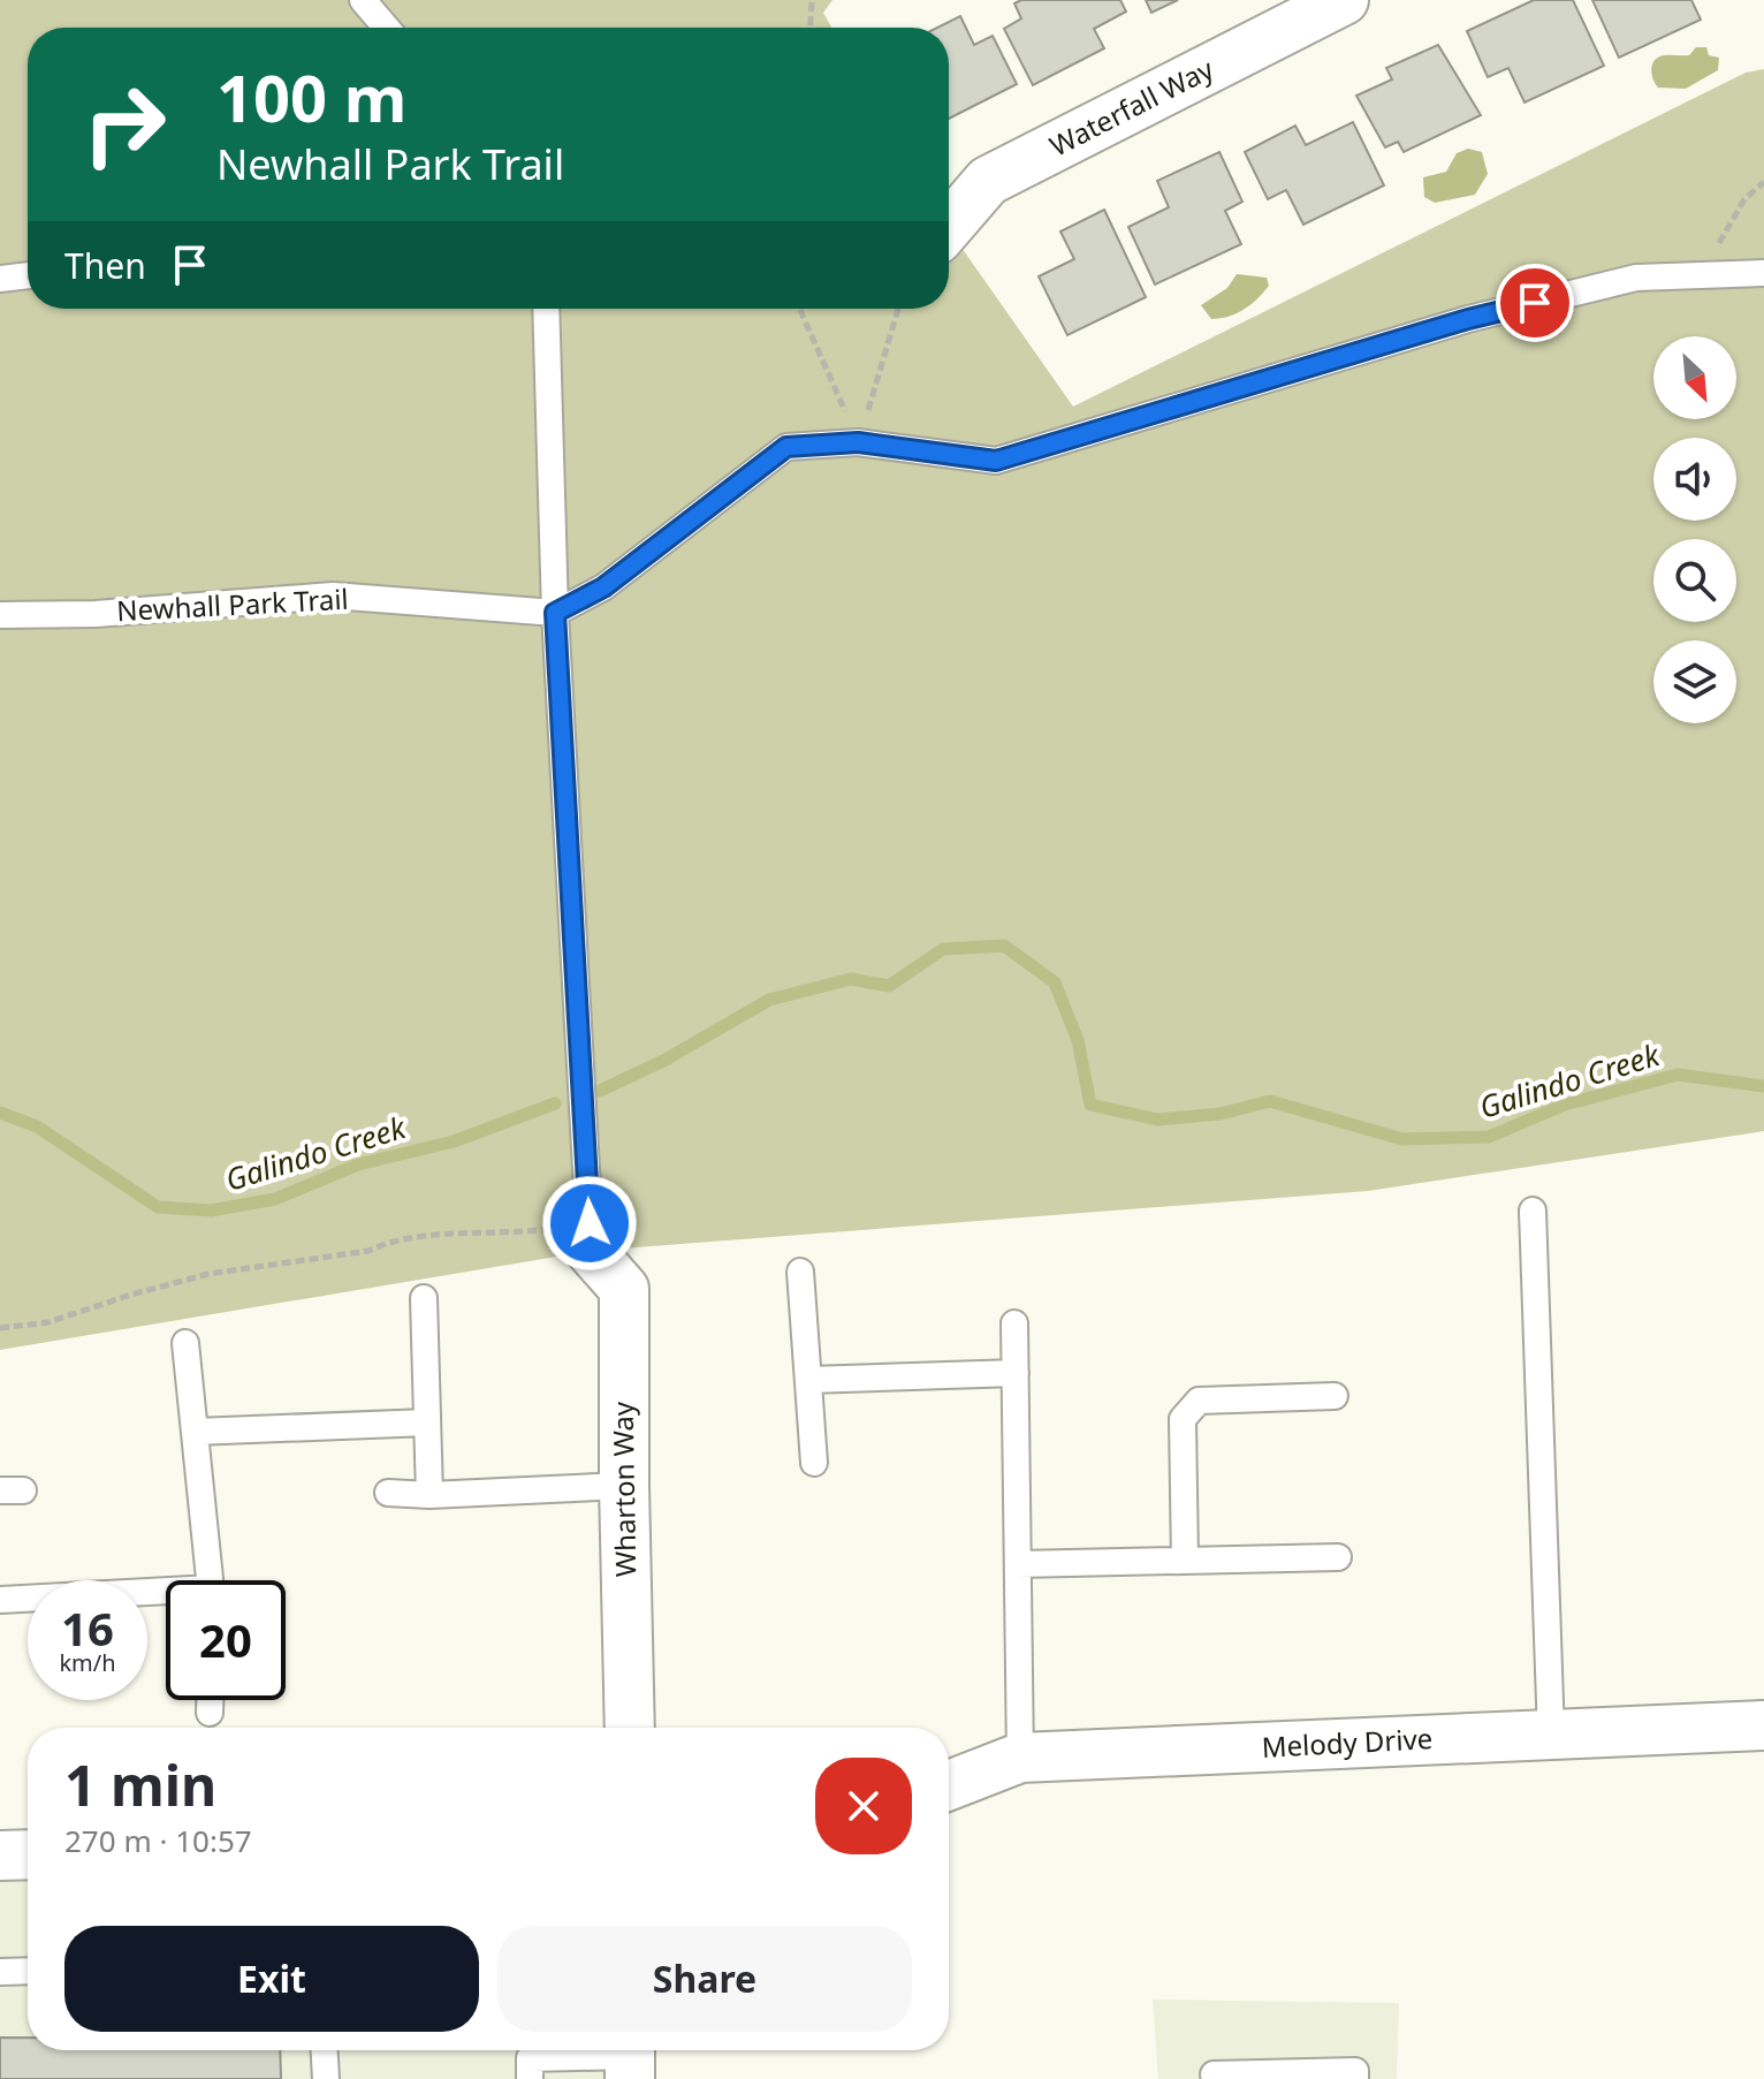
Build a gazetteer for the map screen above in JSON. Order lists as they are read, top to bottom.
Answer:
{
  "streets": {
    "street": ["Waterfall Way", "Wharton Way", "Melody Drive"],
    "lane": ["Newhall Park Trail"]
  },
  "water": ["Galindo Creek"],
  "north": "bottom right",
  "page": {
    "turn": ["100 m", "Newhall Park Trail"],
    "then": "Then",
    "speed": "16 km/h",
    "limit": "20",
    "heading": ["1 min", "270 m · 10:57"],
    "buttons": ["Exit", "Share"]
  }
}
